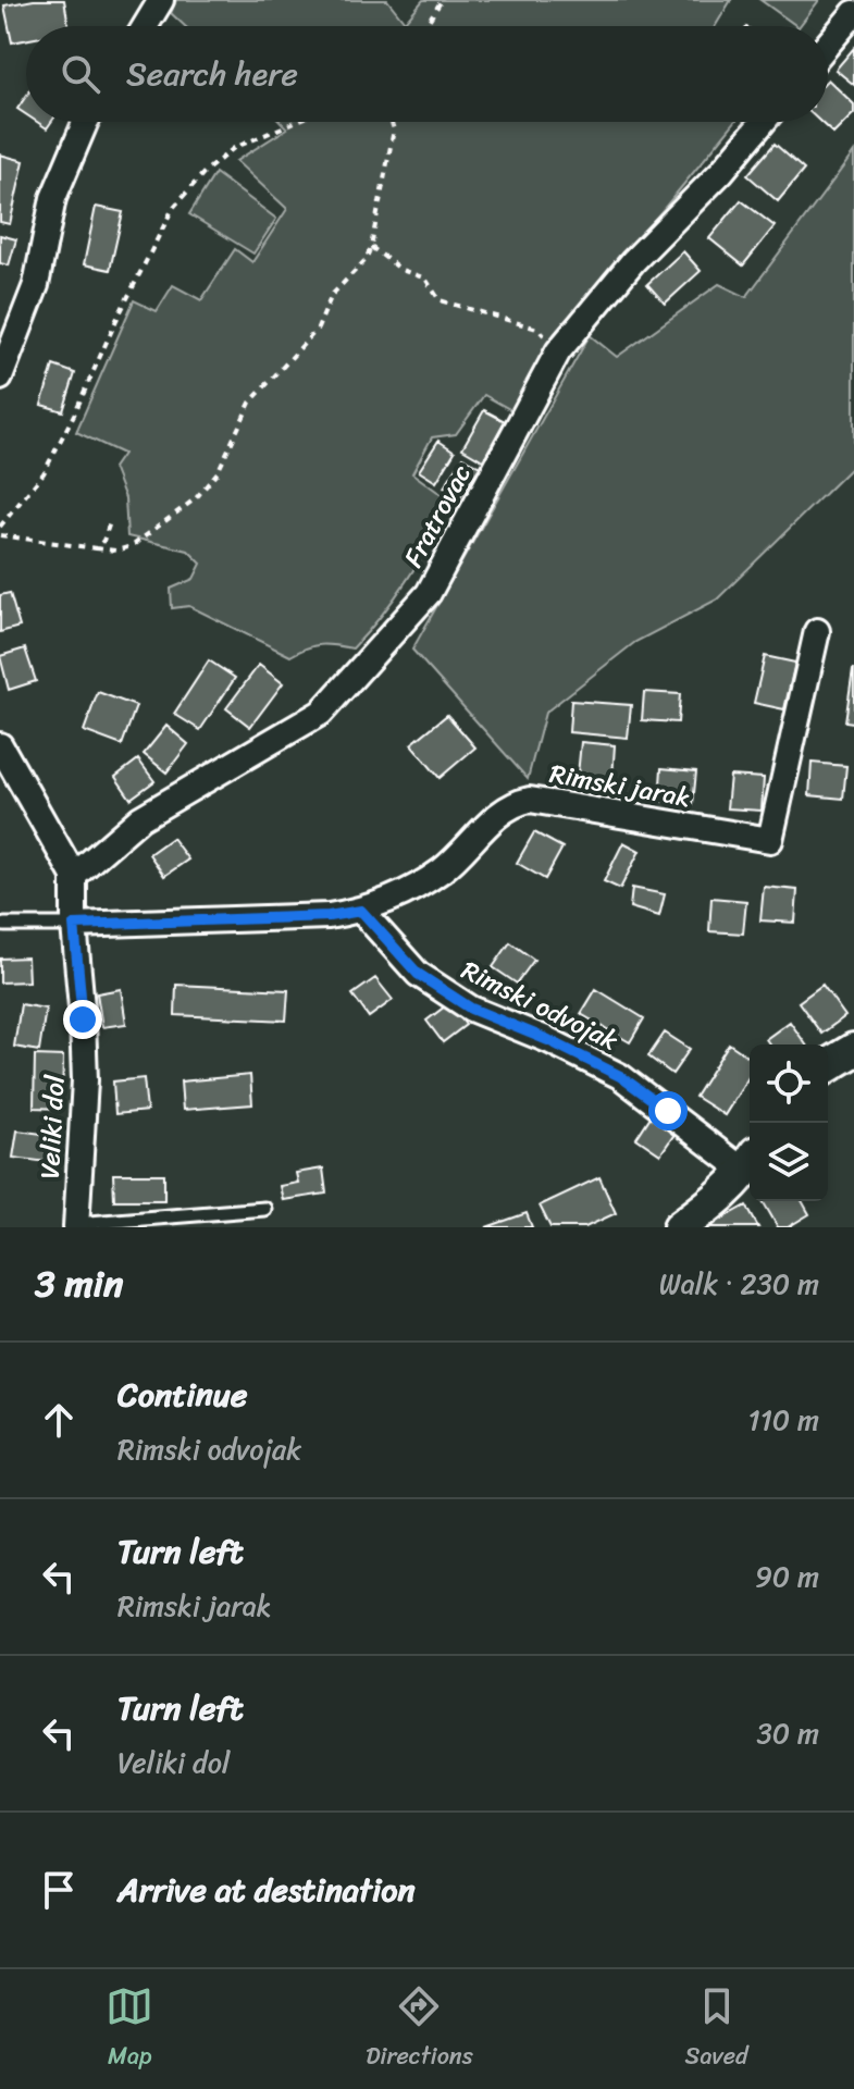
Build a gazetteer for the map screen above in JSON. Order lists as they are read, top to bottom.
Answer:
{
  "streets": {
    "street": [
      "Fratrovac",
      "Rimski jarak",
      "Rimski odvojak",
      "Veliki dol"
    ]
  },
  "crossings": [
    ["Fratrovac", "Veliki dol"],
    ["Rimski jarak", "Rimski odvojak"],
    ["Rimski jarak", "Veliki dol"]
  ],
  "page": {
    "search": "Search here",
    "heading": ["3 min", "Walk · 230 m"],
    "list": [
      ["Continue", "Rimski odvojak", "110 m"],
      ["Turn left", "Rimski jarak", "90 m"],
      ["Turn left", "Veliki dol", "30 m"],
      "Arrive at destination"
    ],
    "nav": ["Map", "Directions", "Saved"]
  }
}
